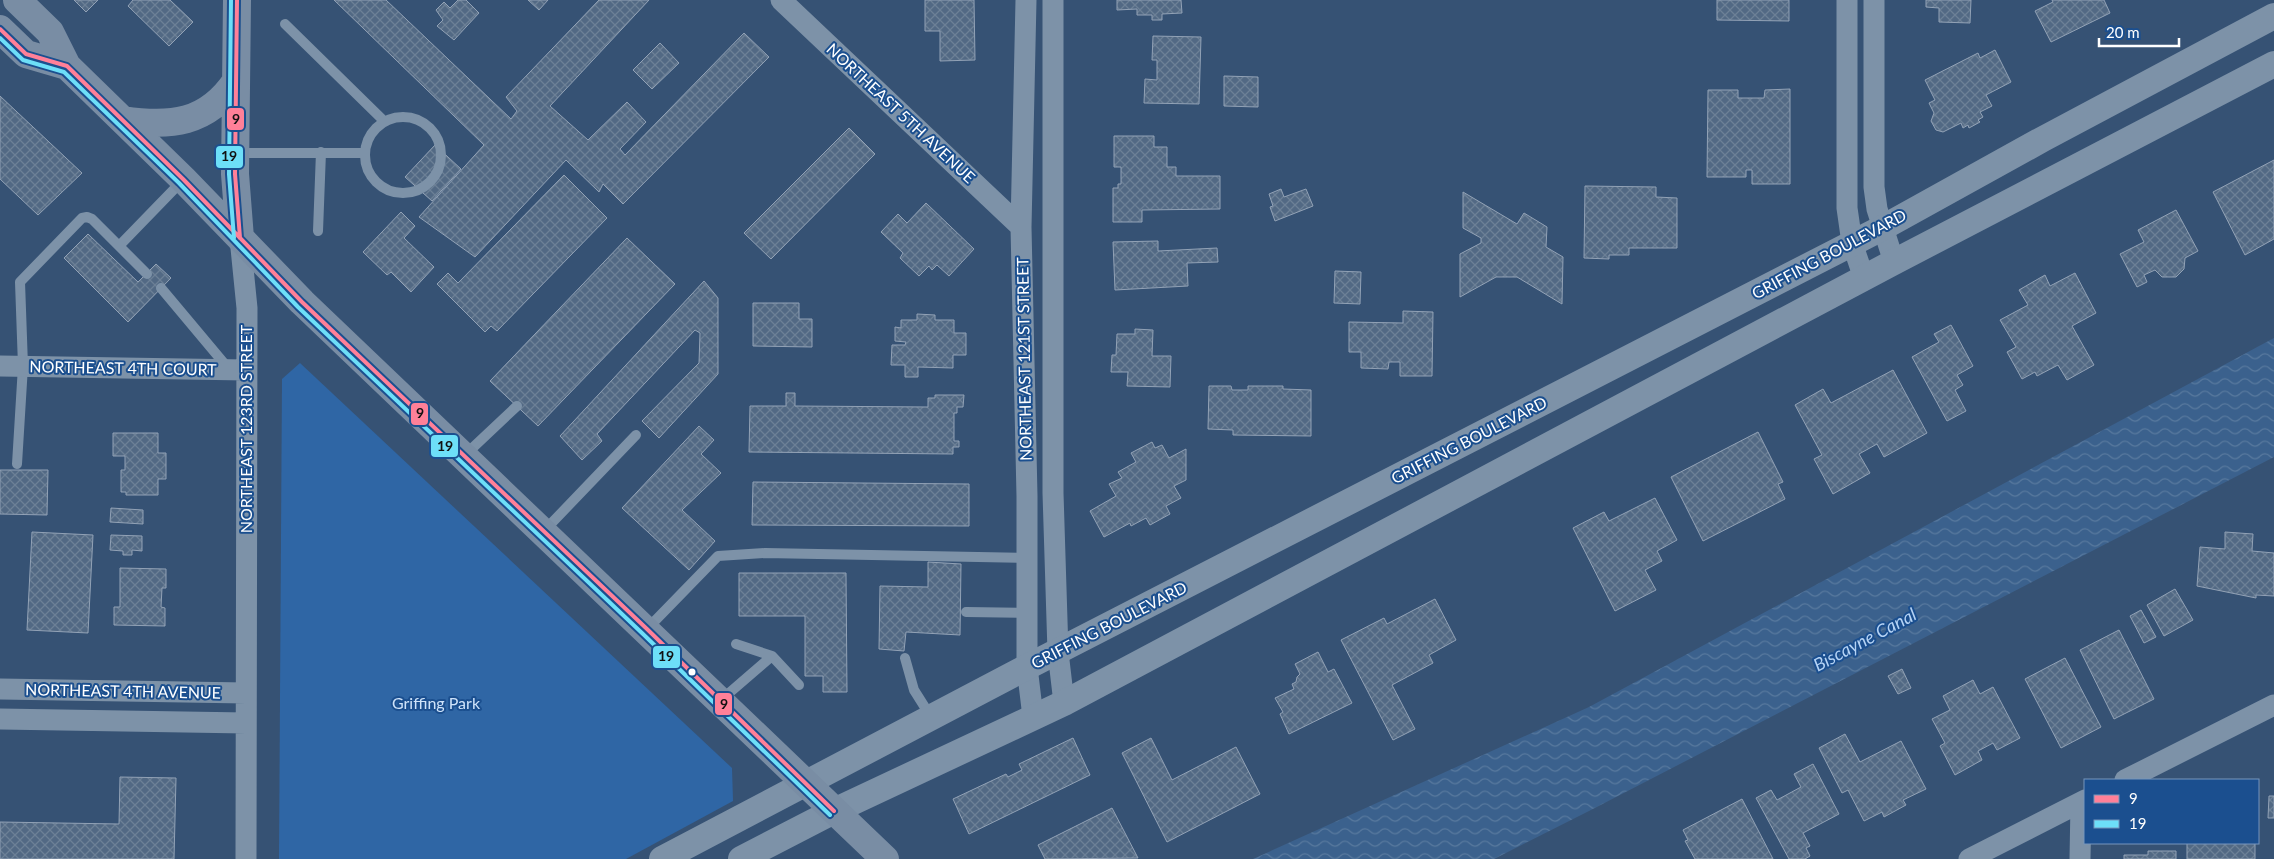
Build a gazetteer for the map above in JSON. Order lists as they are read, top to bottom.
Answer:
{
  "streets": {
    "main road": ["NORTHEAST 123RD STREET"],
    "street": [
      "NORTHEAST 5TH AVENUE",
      "GRIFFING BOULEVARD",
      "NORTHEAST 121ST STREET",
      "NORTHEAST 4TH COURT",
      "NORTHEAST 4TH AVENUE"
    ]
  },
  "crossings": [
    ["NORTHEAST 5TH AVENUE", "NORTHEAST 121ST STREET"],
    ["GRIFFING BOULEVARD", "NORTHEAST 121ST STREET"],
    ["NORTHEAST 4TH COURT", "NORTHEAST 123RD STREET"],
    ["NORTHEAST 123RD STREET", "NORTHEAST 4TH AVENUE"]
  ],
  "water": ["Biscayne Canal"],
  "parks": ["Griffing Park"],
  "lines": ["transit line 9", "transit line 19"],
  "legend": ["9", "19"],
  "scale_bar": "20 m"
}
